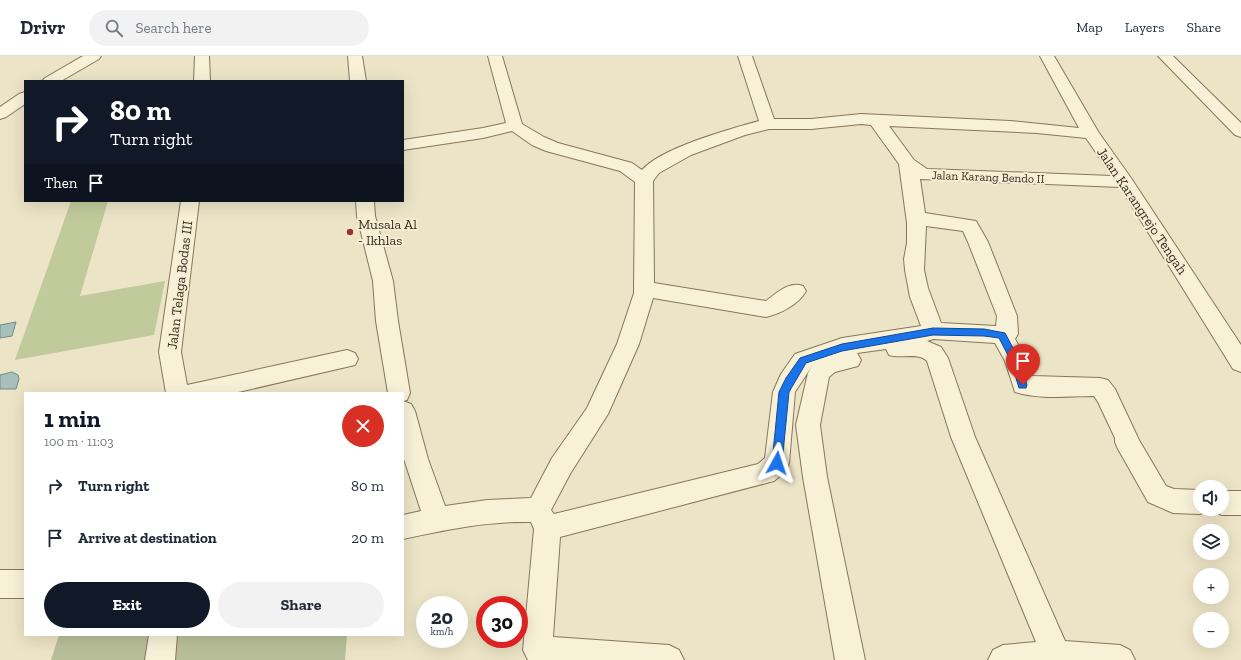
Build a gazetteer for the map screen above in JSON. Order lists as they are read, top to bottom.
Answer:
{
  "streets": {
    "street": ["Jalan Karang Bendo II", "Jalan Karangrejo Tengah", "Jalan Telaga Bodas III"]
  },
  "crossings": [
    ["Jalan Karang Bendo II", "Jalan Karangrejo Tengah"]
  ],
  "places": ["Musala Al - Ikhlas"],
  "page": {
    "header": "Drivr",
    "search": "Search here",
    "nav": ["Map", "Layers", "Share"],
    "turn": ["80 m", "Turn right"],
    "then": "Then",
    "heading": ["1 min", "100 m · 11:03"],
    "list": [
      {
        "name": "Turn right",
        "value": "80 m"
      },
      {
        "name": "Arrive at destination",
        "value": "20 m"
      }
    ],
    "map_buttons": ["+", "−"],
    "buttons": ["Exit", "Share"],
    "speed": "20 km/h",
    "limit": "30"
  }
}
